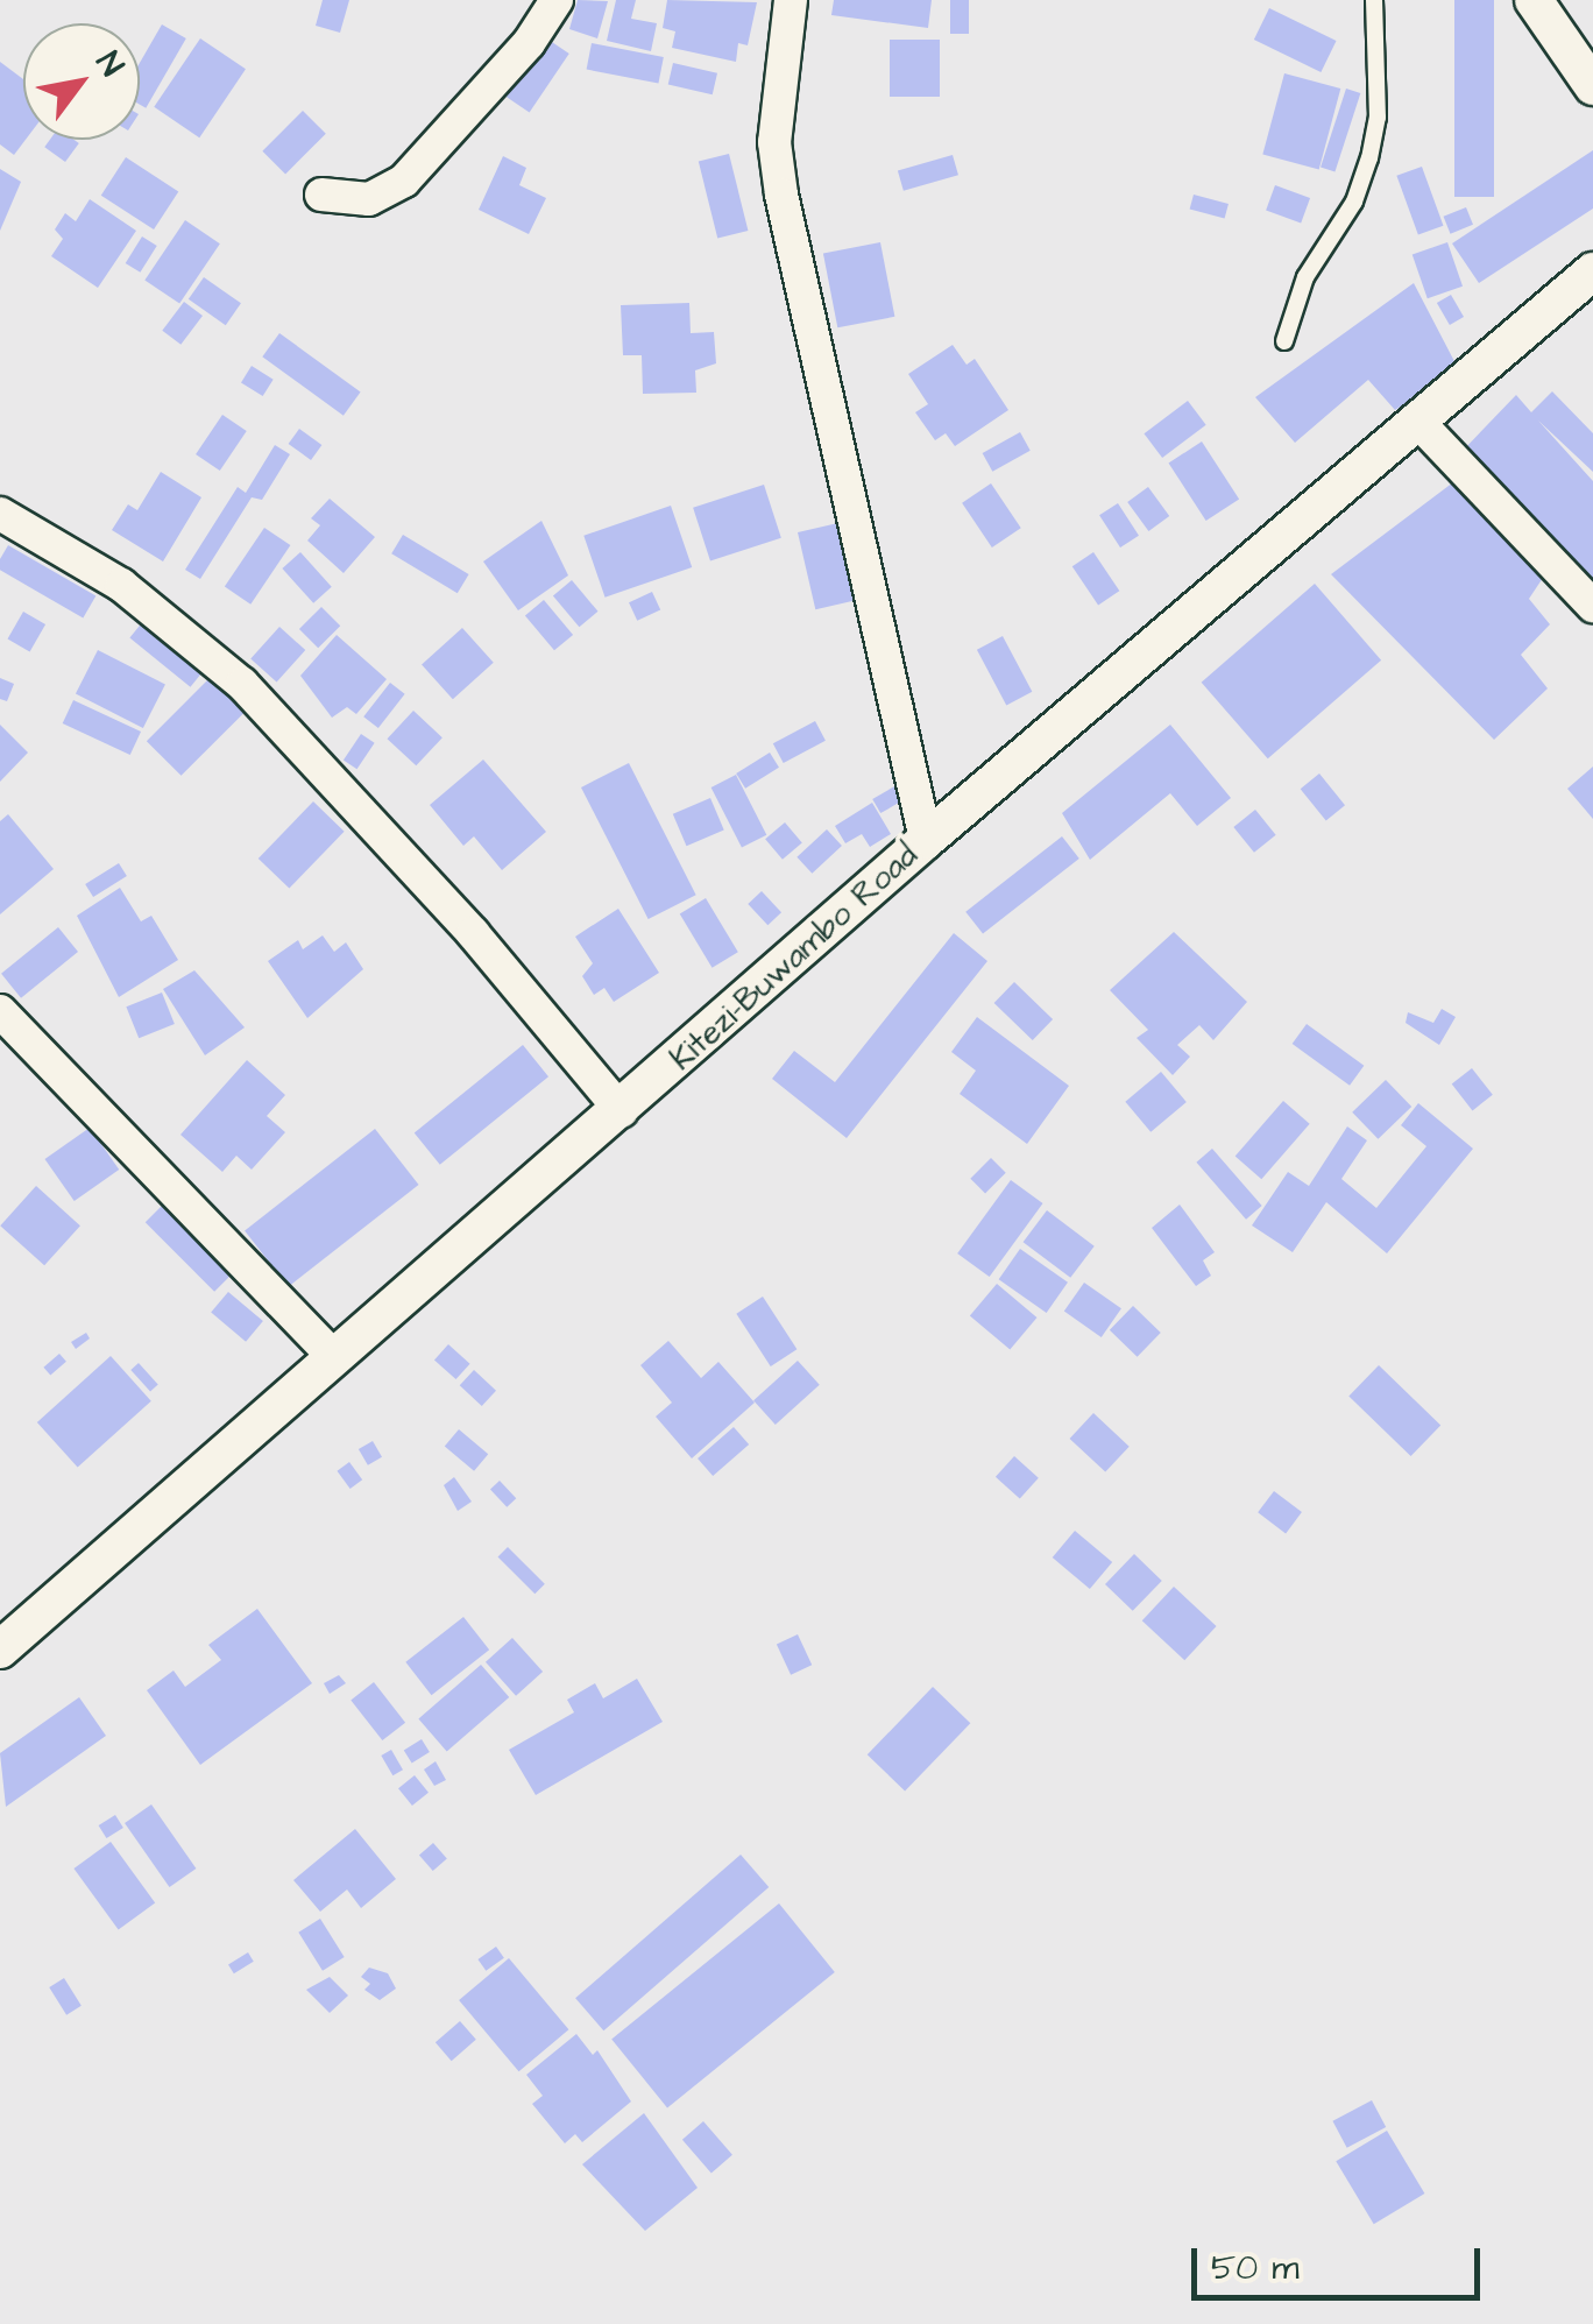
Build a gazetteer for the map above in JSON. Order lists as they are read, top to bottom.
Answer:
{
  "streets": {
    "street": ["Kitezi-Buwambo Road"]
  },
  "scale_bar": "50 m",
  "north": "top right"
}
